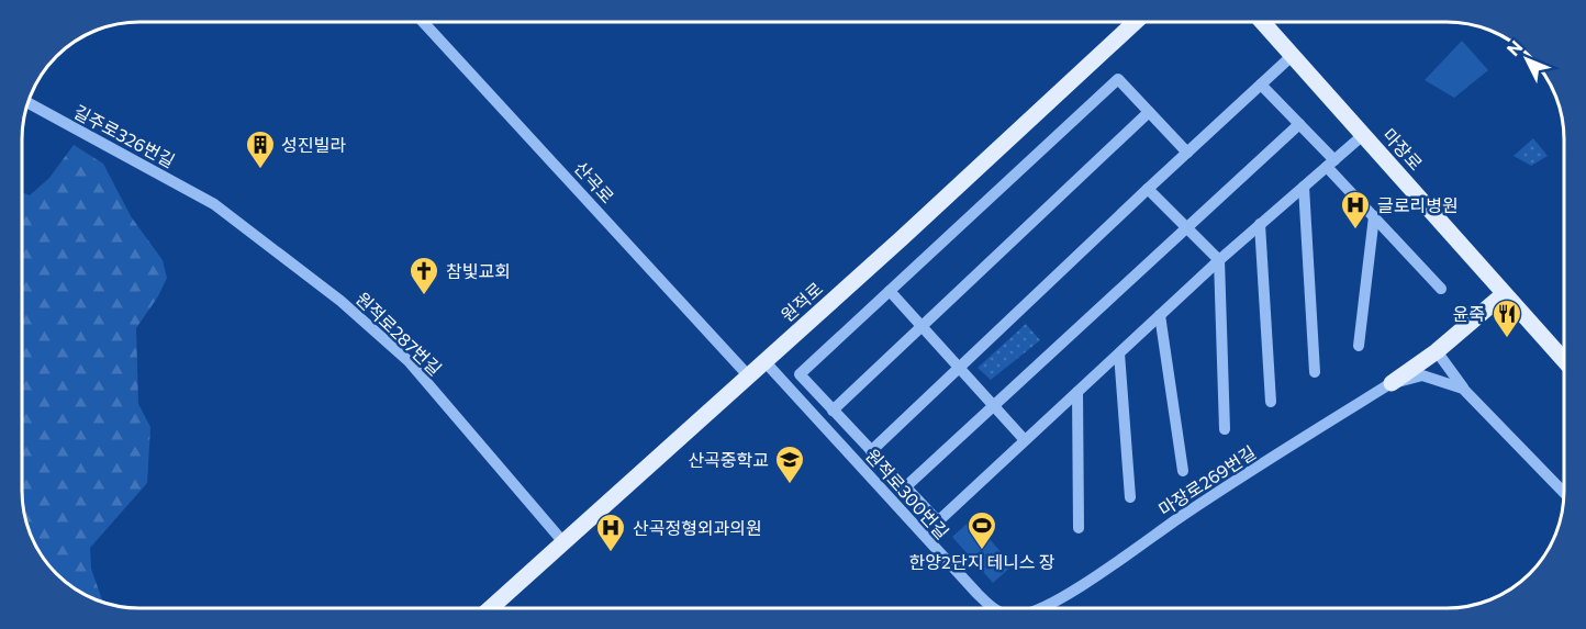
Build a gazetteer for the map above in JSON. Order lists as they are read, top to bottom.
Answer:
{
  "streets": {
    "main road": ["마장로", "원적로"],
    "street": [
      "길주로326번길",
      "산곡로",
      "원적로287번길",
      "마장로269번길",
      "원적로300번길"
    ]
  },
  "crossings": [
    ["길주로326번길", "원적로287번길"],
    ["산곡로", "원적로"],
    ["원적로", "원적로287번길"],
    ["원적로", "원적로300번길"]
  ],
  "places": {
    "building": ["성진빌라"],
    "hospital": ["글로리병원", "산곡정형외과의원"],
    "church": ["참빛교회"],
    "restaurant": ["윤죽"],
    "school or university": ["산곡중학교"],
    "sports": ["한양2단지 테니스 장"]
  },
  "north": "top left"
}
